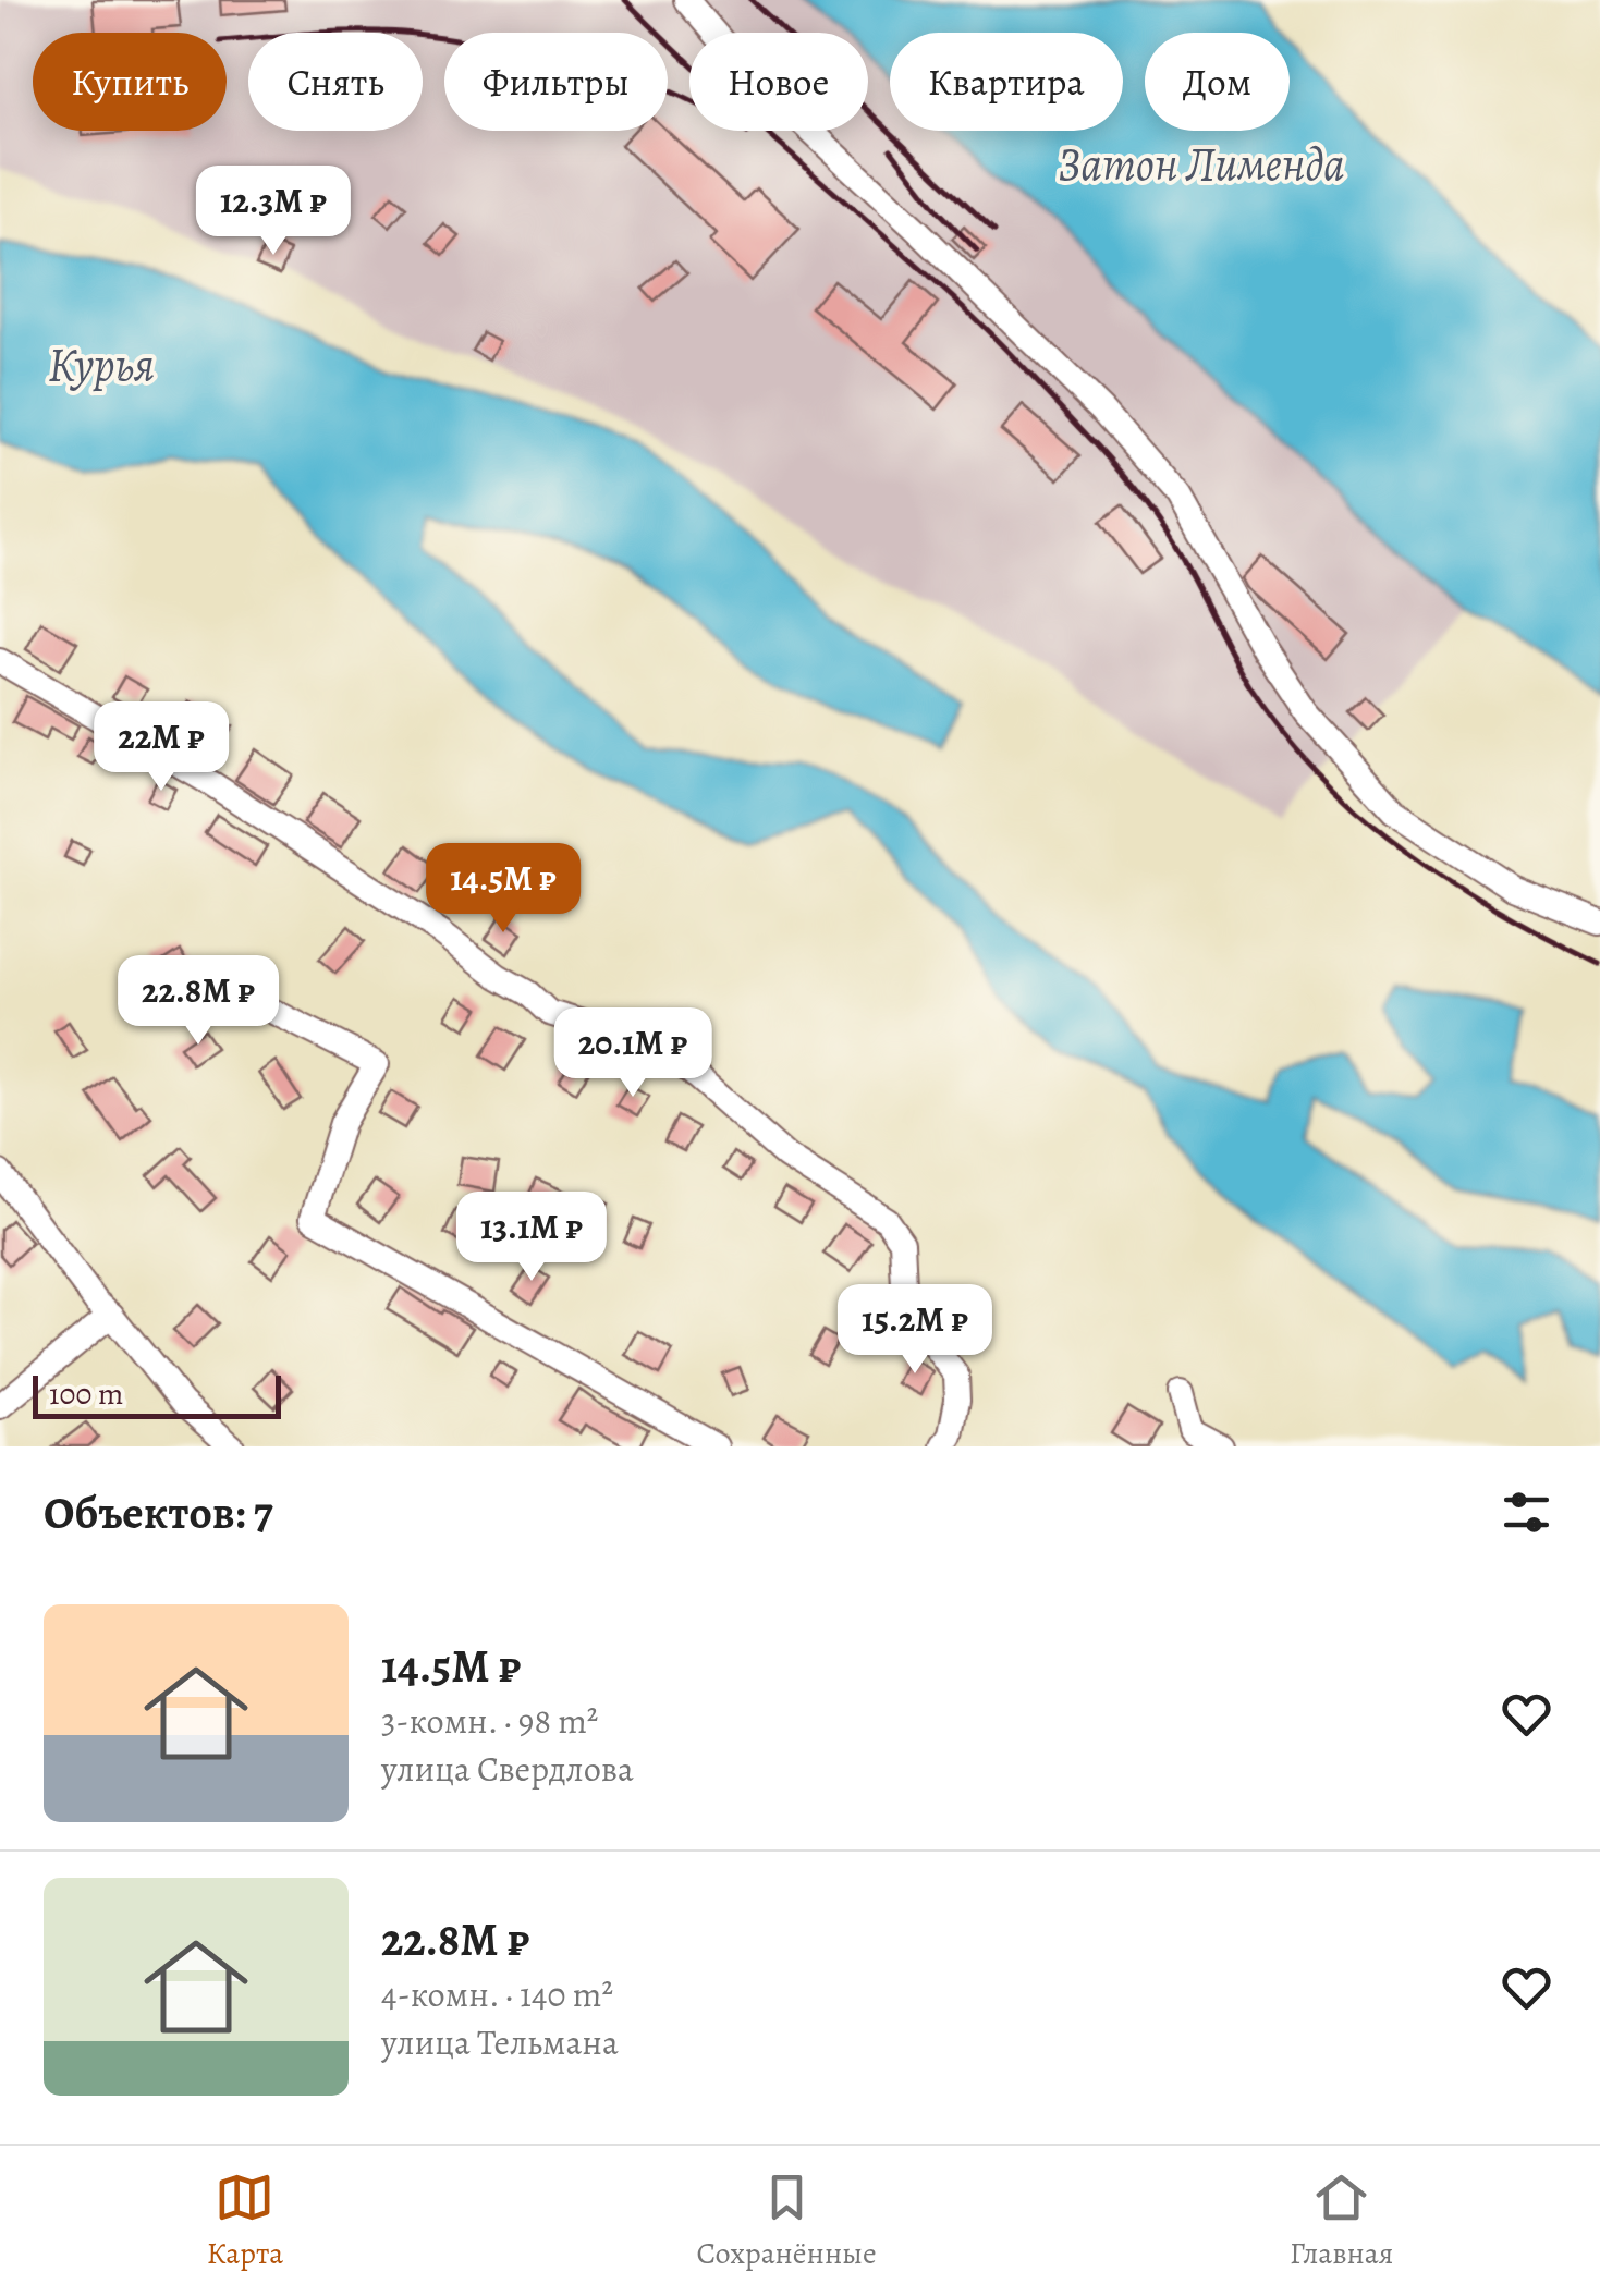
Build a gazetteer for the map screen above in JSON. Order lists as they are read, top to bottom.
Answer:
{
  "water": ["Затон Лименда", "Курья"],
  "scale_bar": "100 m",
  "page": {
    "chip": [
      "Купить",
      "Снять",
      "Фильтры",
      "Новое",
      "Квартира",
      "Дом"
    ],
    "price": [
      "12.3M ₽",
      "22M ₽",
      "14.5M ₽",
      "22.8M ₽",
      "20.1M ₽",
      "13.1M ₽",
      "15.2M ₽"
    ],
    "scale": "100 m",
    "heading": "Объектов: 7",
    "list": [
      {
        "name": "14.5M ₽",
        "note": "3-комн. · 98 m² · улица Свердлова"
      },
      {
        "name": "22.8M ₽",
        "note": "4-комн. · 140 m² · улица Тельмана"
      }
    ],
    "tabs": ["Карта", "Сохранённые", "Главная"]
  }
}
